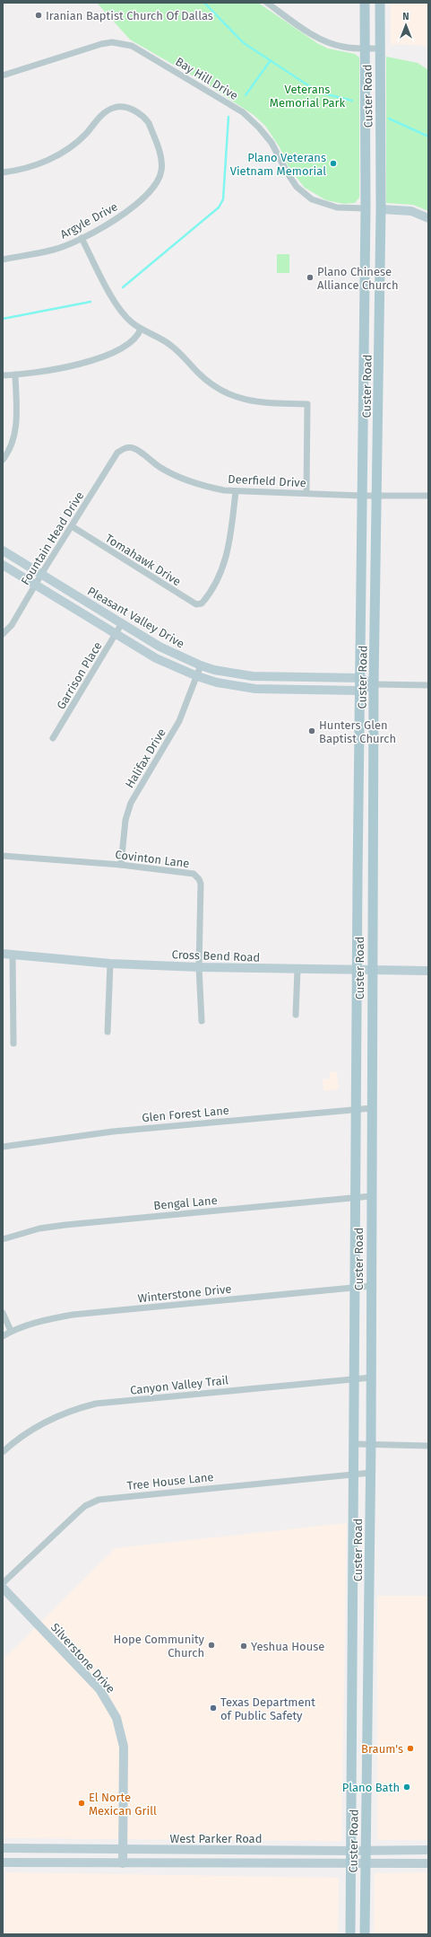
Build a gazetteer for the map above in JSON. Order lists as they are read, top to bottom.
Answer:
{
  "streets": {
    "main road": ["Custer Road"],
    "street": [
      "Bay Hill Drive",
      "Argyle Drive",
      "Deerfield Drive",
      "Fountain Head Drive",
      "Tomahawk Drive",
      "Pleasant Valley Drive",
      "Garrison Place",
      "Halifax Drive",
      "Covinton Lane",
      "Cross Bend Road",
      "Glen Forest Lane",
      "Bengal Lane",
      "Winterstone Drive",
      "Canyon Valley Trail",
      "Tree House Lane",
      "Silverstone Drive",
      "West Parker Road"
    ]
  },
  "crossings": [
    ["Bay Hill Drive", "Custer Road"],
    ["Custer Road", "Deerfield Drive"],
    ["Custer Road", "Pleasant Valley Drive"],
    ["Custer Road", "Cross Bend Road"],
    ["Custer Road", "Glen Forest Lane"],
    ["Custer Road", "Bengal Lane"],
    ["Custer Road", "Winterstone Drive"],
    ["Custer Road", "Canyon Valley Trail"],
    ["Custer Road", "Tree House Lane"],
    ["Custer Road", "West Parker Road"],
    ["Deerfield Drive", "Fountain Head Drive"],
    ["Deerfield Drive", "Tomahawk Drive"],
    ["Fountain Head Drive", "Tomahawk Drive"],
    ["Fountain Head Drive", "Pleasant Valley Drive"],
    ["Pleasant Valley Drive", "Garrison Place"],
    ["Pleasant Valley Drive", "Halifax Drive"],
    ["Halifax Drive", "Covinton Lane"],
    ["Covinton Lane", "Cross Bend Road"],
    ["Silverstone Drive", "West Parker Road"]
  ],
  "parks": ["Veterans Memorial Park"],
  "places": [
    "Iranian Baptist Church Of Dallas",
    "Plano Veterans Vietnam Memorial",
    "Plano Chinese Alliance Church",
    "Hunters Glen Baptist Church",
    "Hope Community Church",
    "Yeshua House",
    "Texas Department of Public Safety",
    "Braum's",
    "Plano Bath",
    "El Norte Mexican Grill"
  ],
  "north": "top"
}
